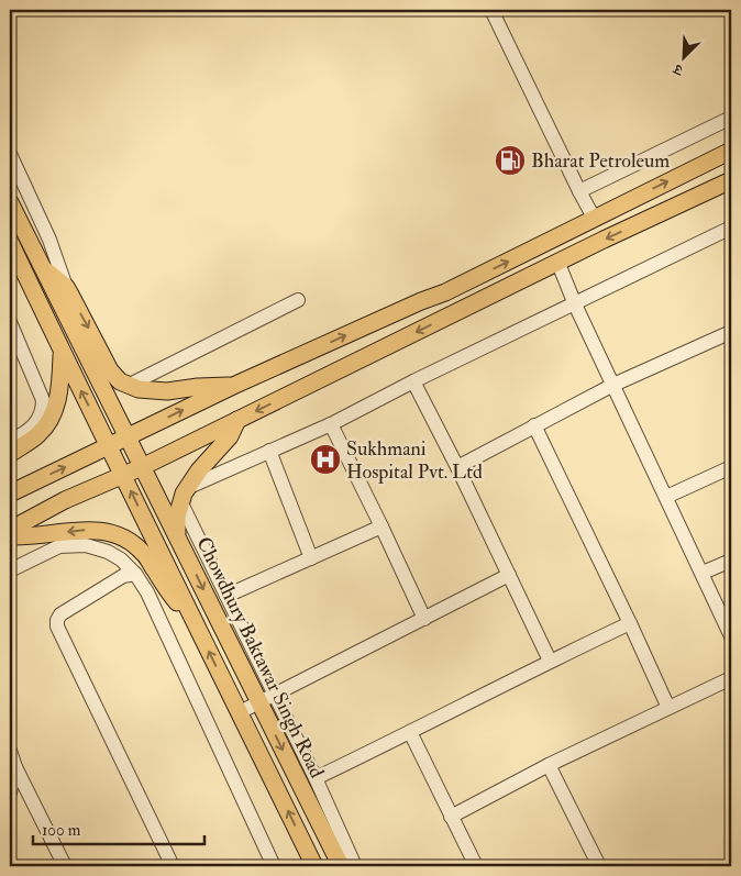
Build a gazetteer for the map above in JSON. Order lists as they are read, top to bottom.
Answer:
{
  "streets": {
    "main road": ["Chowdhury Baktawar Singh Road"]
  },
  "places": {
    "fuel station": ["Bharat Petroleum"],
    "hospital": ["Sukhmani Hospital Pvt. Ltd"]
  },
  "scale_bar": "100 m",
  "north": "bottom left"
}
